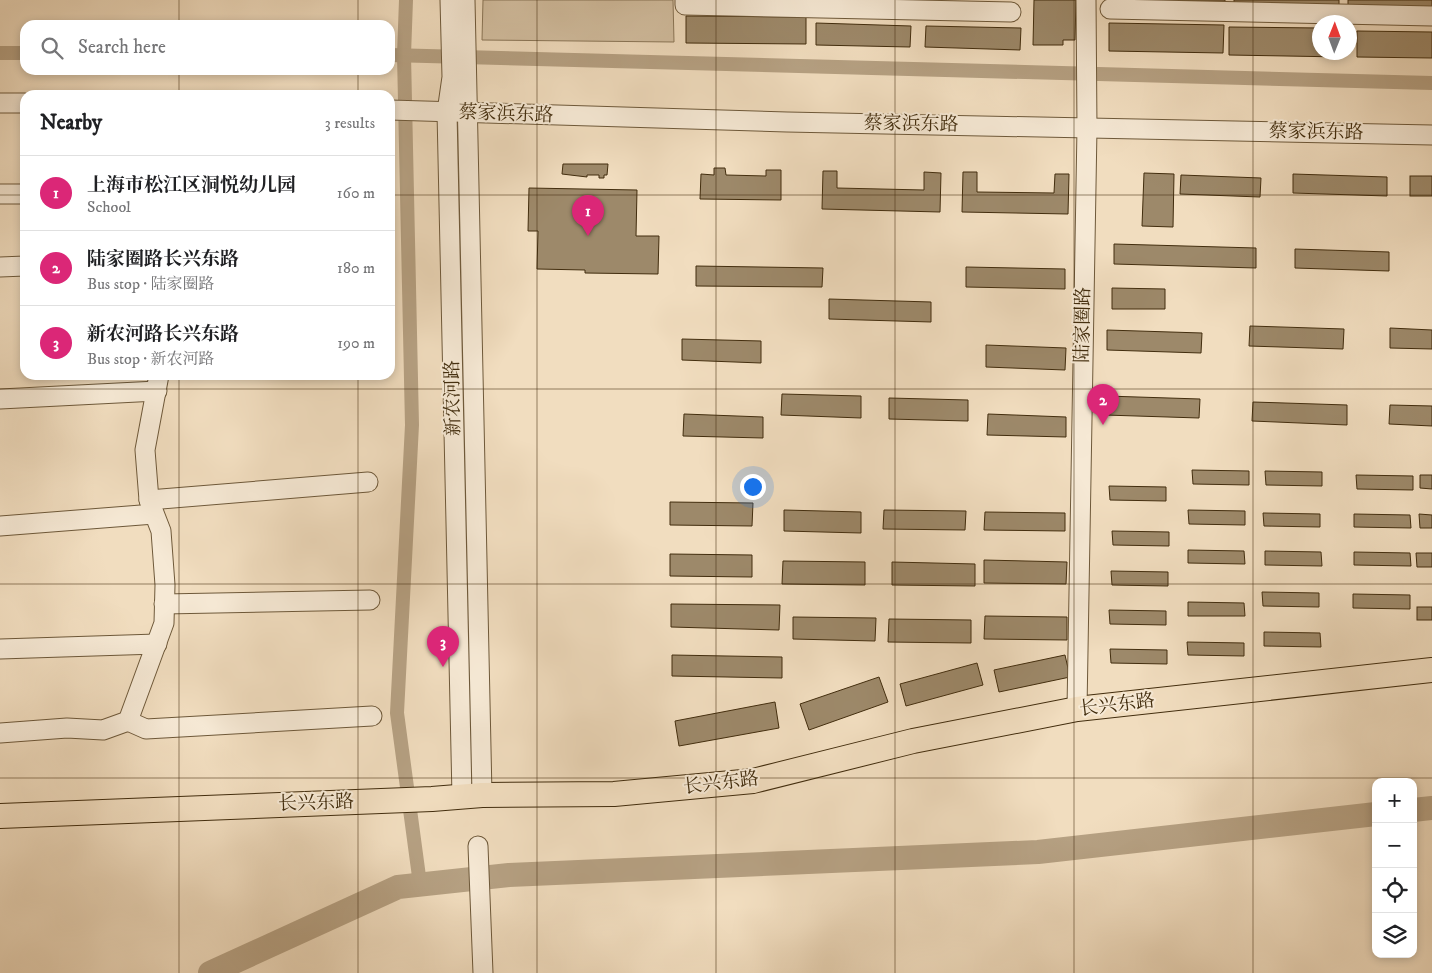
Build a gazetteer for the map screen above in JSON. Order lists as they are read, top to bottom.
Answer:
{
  "streets": {
    "main road": ["长兴东路"],
    "street": ["蔡家浜东路", "陆家圈路", "新农河路"]
  },
  "crossings": [
    ["蔡家浜东路", "陆家圈路"],
    ["蔡家浜东路", "新农河路"],
    ["陆家圈路", "长兴东路"],
    ["新农河路", "长兴东路"]
  ],
  "north": "top",
  "page": {
    "search": "Search here",
    "heading": ["Nearby", "3 results"],
    "list": [
      {
        "mark": "1",
        "name": "上海市松江区洞悦幼儿园",
        "note": "School",
        "value": "160 m"
      },
      {
        "mark": "2",
        "name": "陆家圈路长兴东路",
        "note": "Bus stop · 陆家圈路",
        "value": "180 m"
      },
      {
        "mark": "3",
        "name": "新农河路长兴东路",
        "note": "Bus stop · 新农河路",
        "value": "190 m"
      }
    ],
    "pins": ["1", "2", "3"],
    "map_buttons": ["+", "−"]
  }
}
